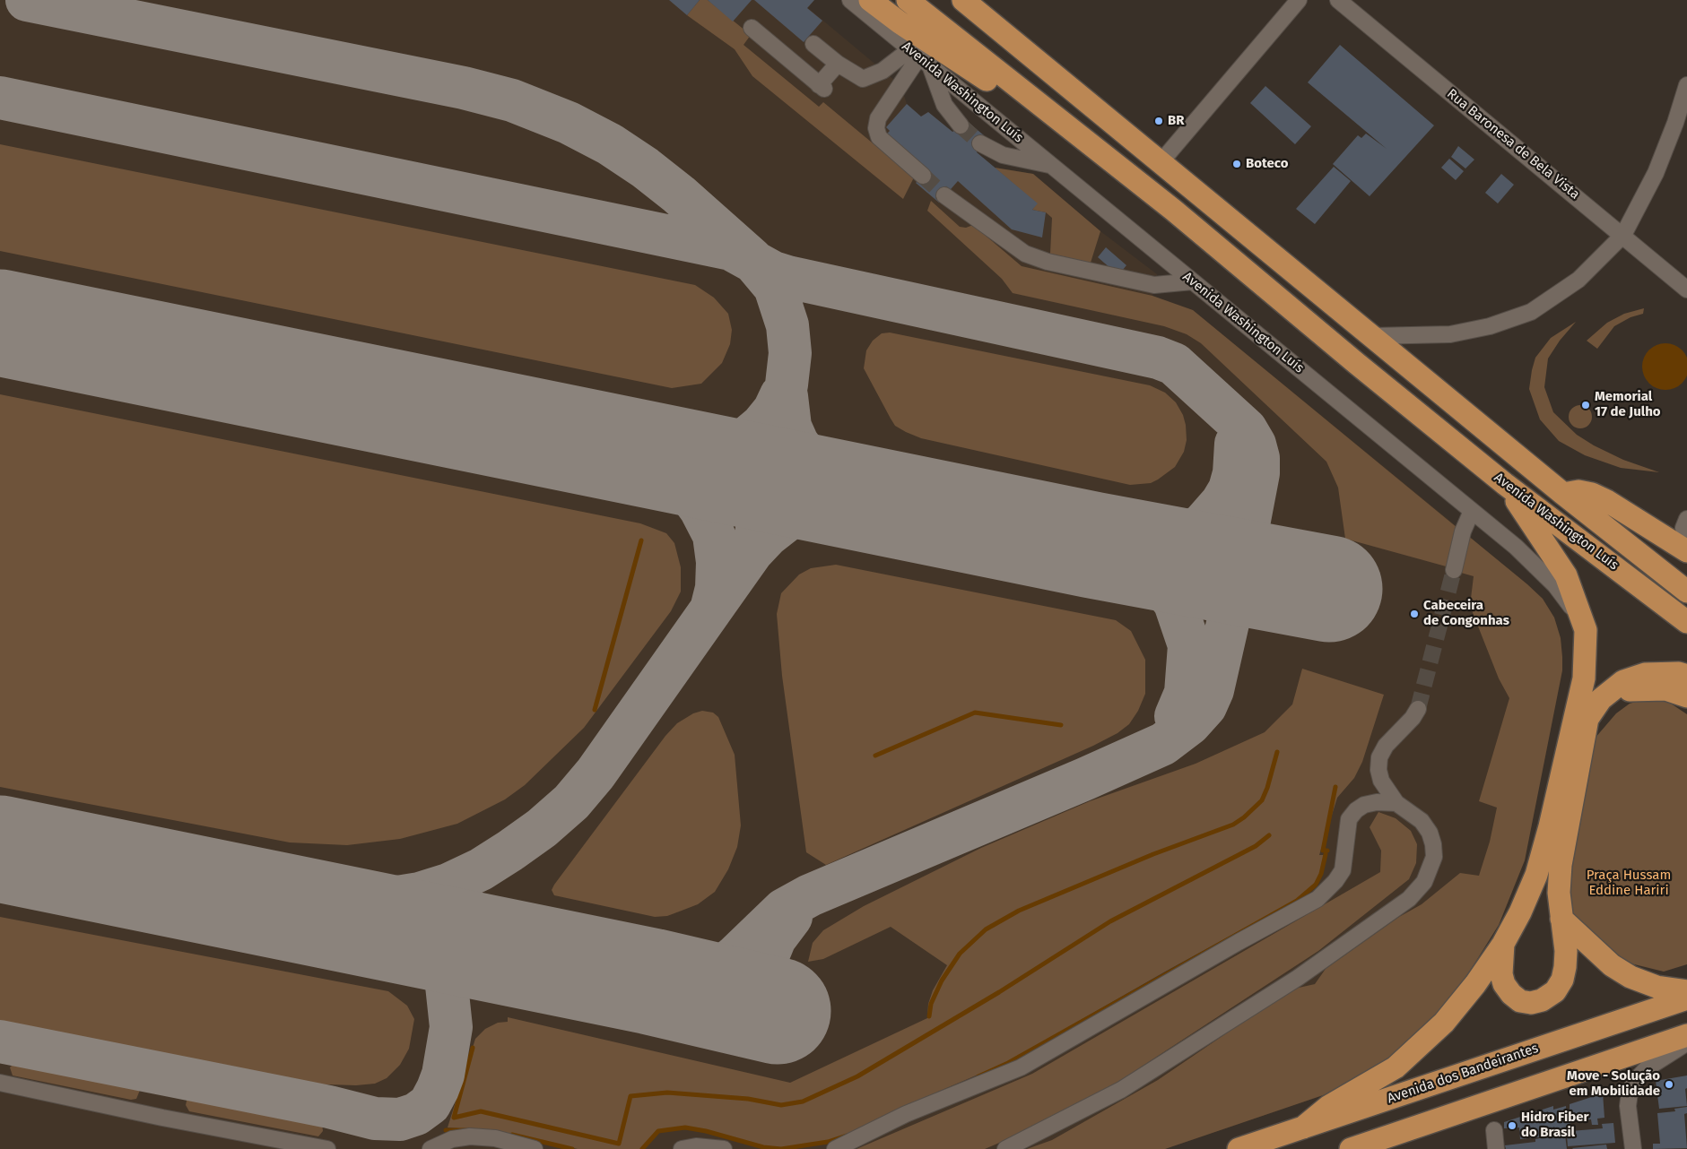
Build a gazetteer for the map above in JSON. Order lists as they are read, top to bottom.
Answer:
{
  "streets": {
    "highway": ["Avenida Washington Luís", "Avenida dos Bandeirantes"],
    "street": ["Rua Baronesa de Bela Vista"]
  },
  "parks": ["Praça Hussam Eddine Hariri"],
  "places": [
    "BR",
    "Boteco",
    "Memorial 17 de Julho",
    "Cabeceira de Congonhas",
    "Move - Solução em Mobilidade",
    "Hidro Fiber do Brasil"
  ]
}
